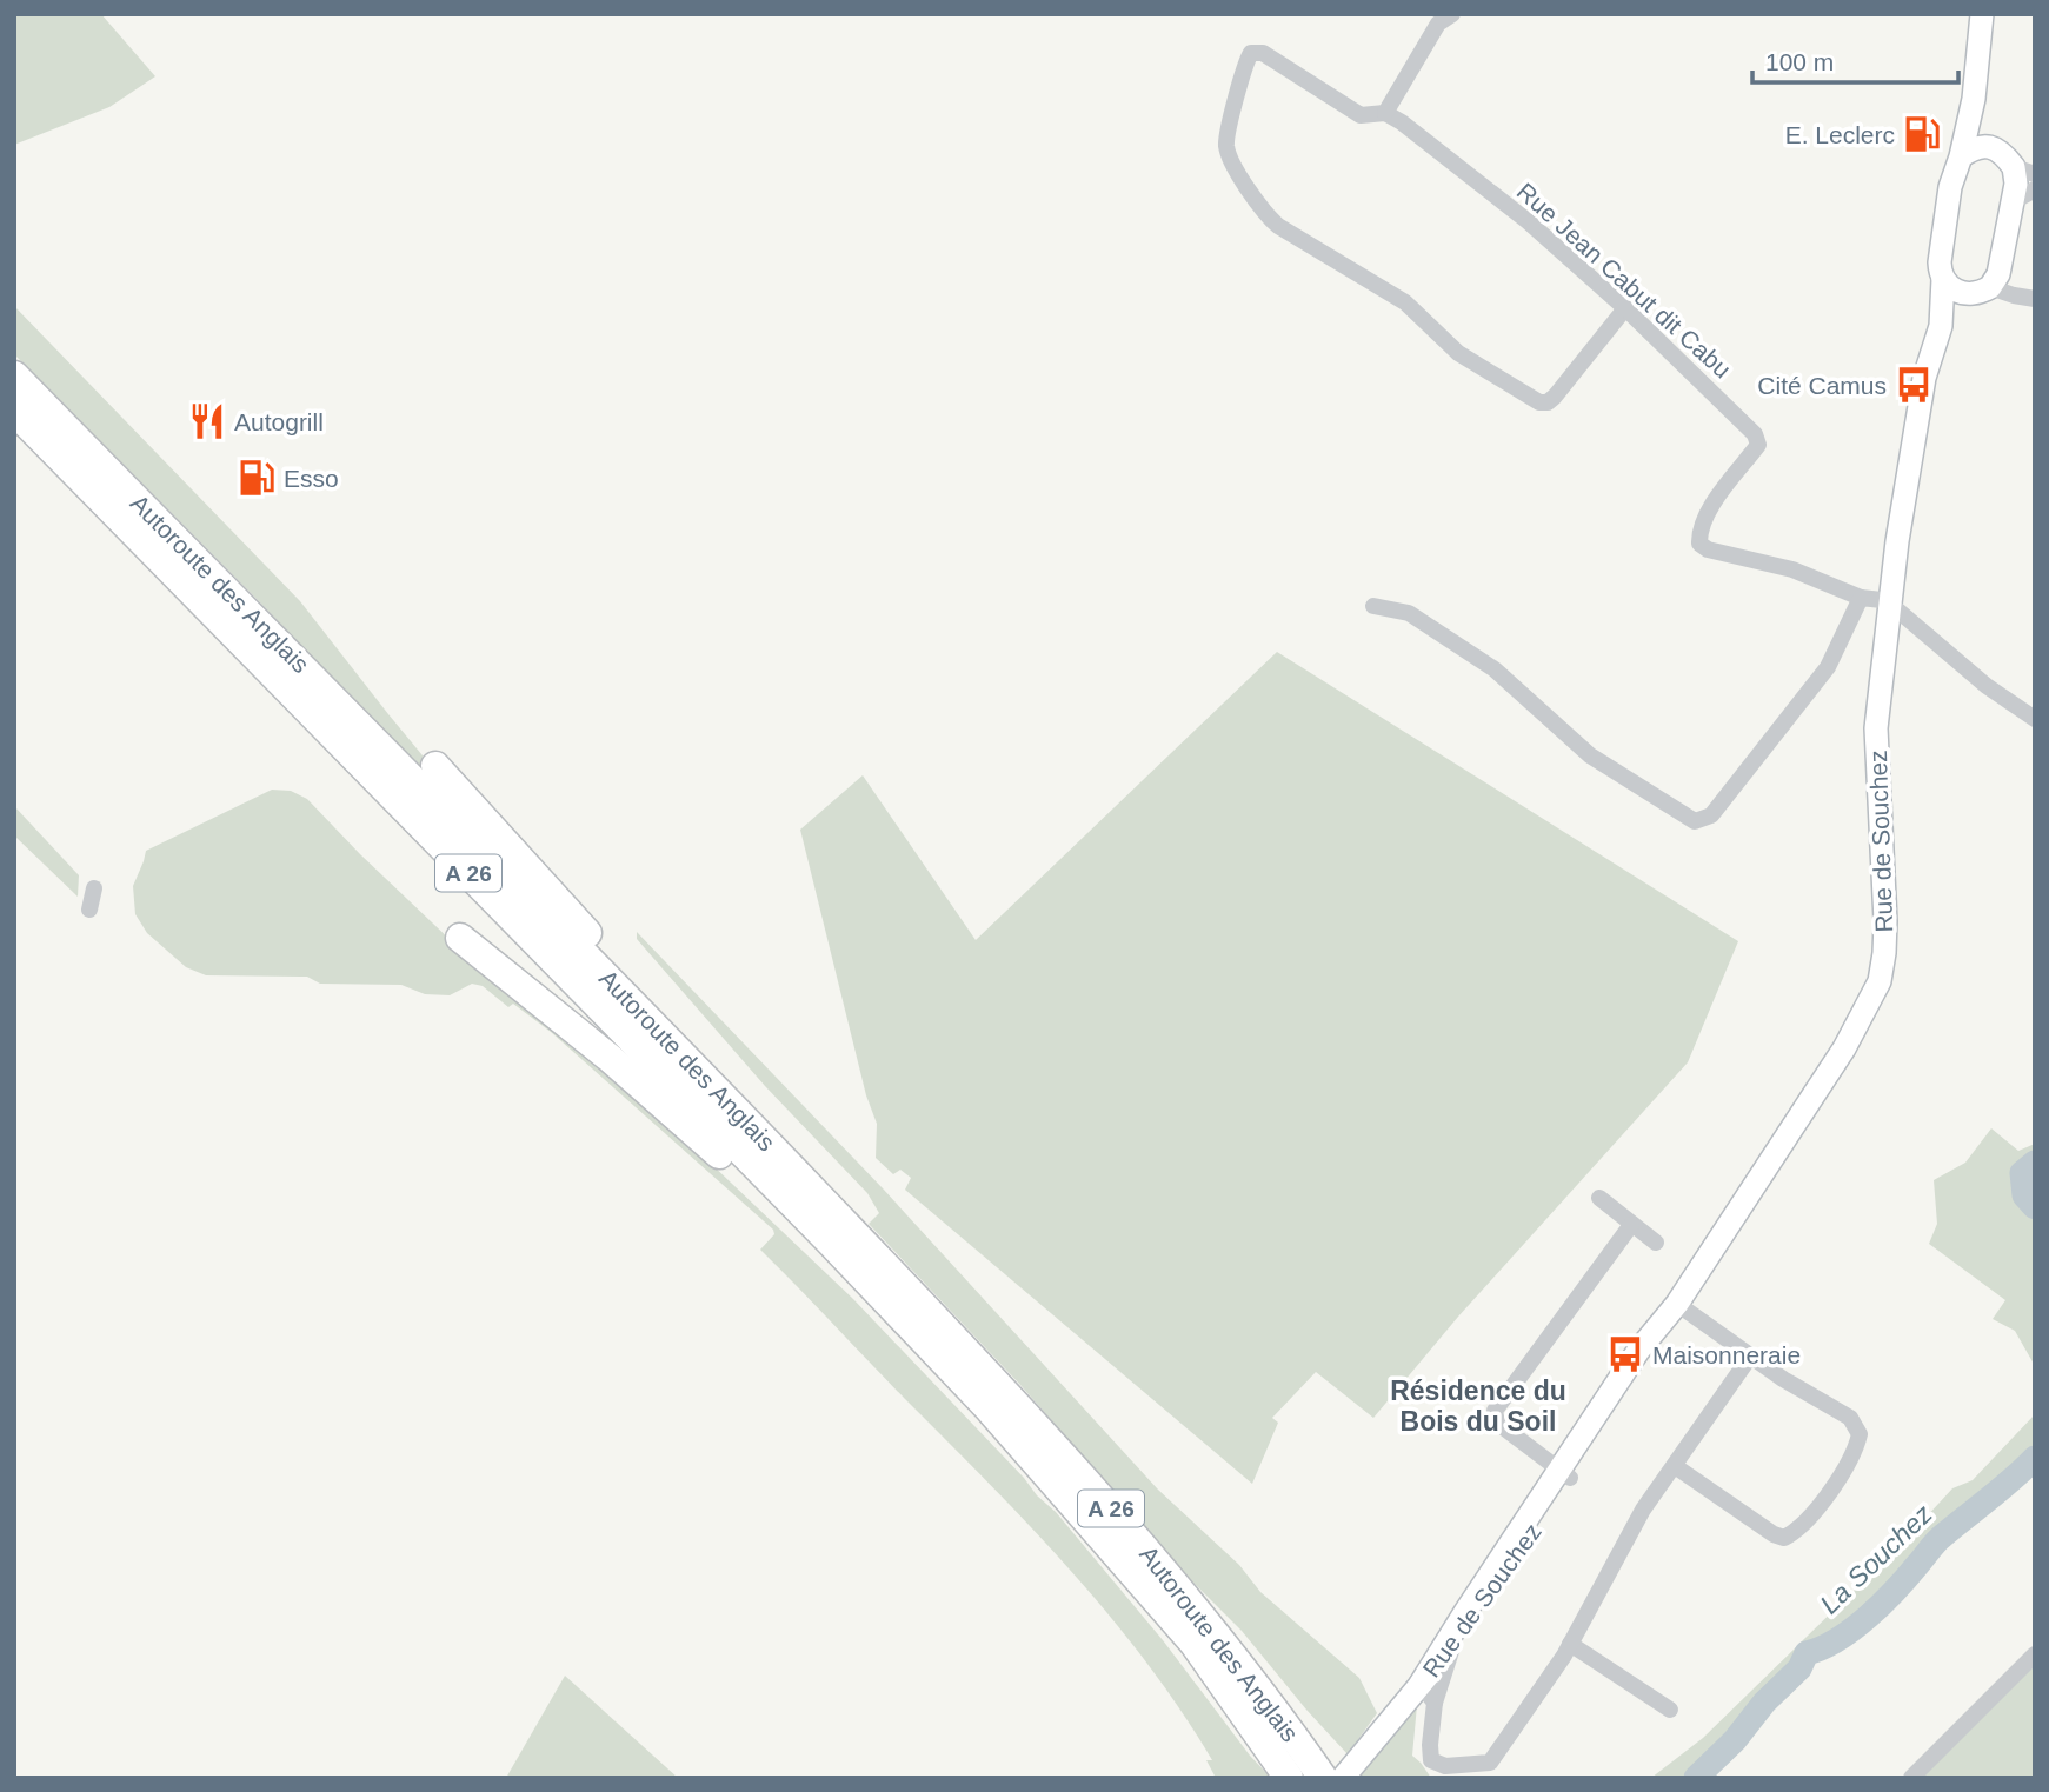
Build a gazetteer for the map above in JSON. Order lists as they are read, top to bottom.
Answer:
{
  "streets": {
    "highway": ["Autoroute des Anglais", "A 26"],
    "main road": ["Rue de Souchez"],
    "street": ["Rue Jean Cabut dit Cabu"]
  },
  "districts": ["Résidence du Bois du Soil"],
  "water": ["La Souchez"],
  "places": {
    "fuel station": ["E. Leclerc", "Esso"],
    "bus stop": ["Cité Camus", "Maisonneraie"],
    "restaurant": ["Autogrill"]
  },
  "scale_bar": "100 m"
}
